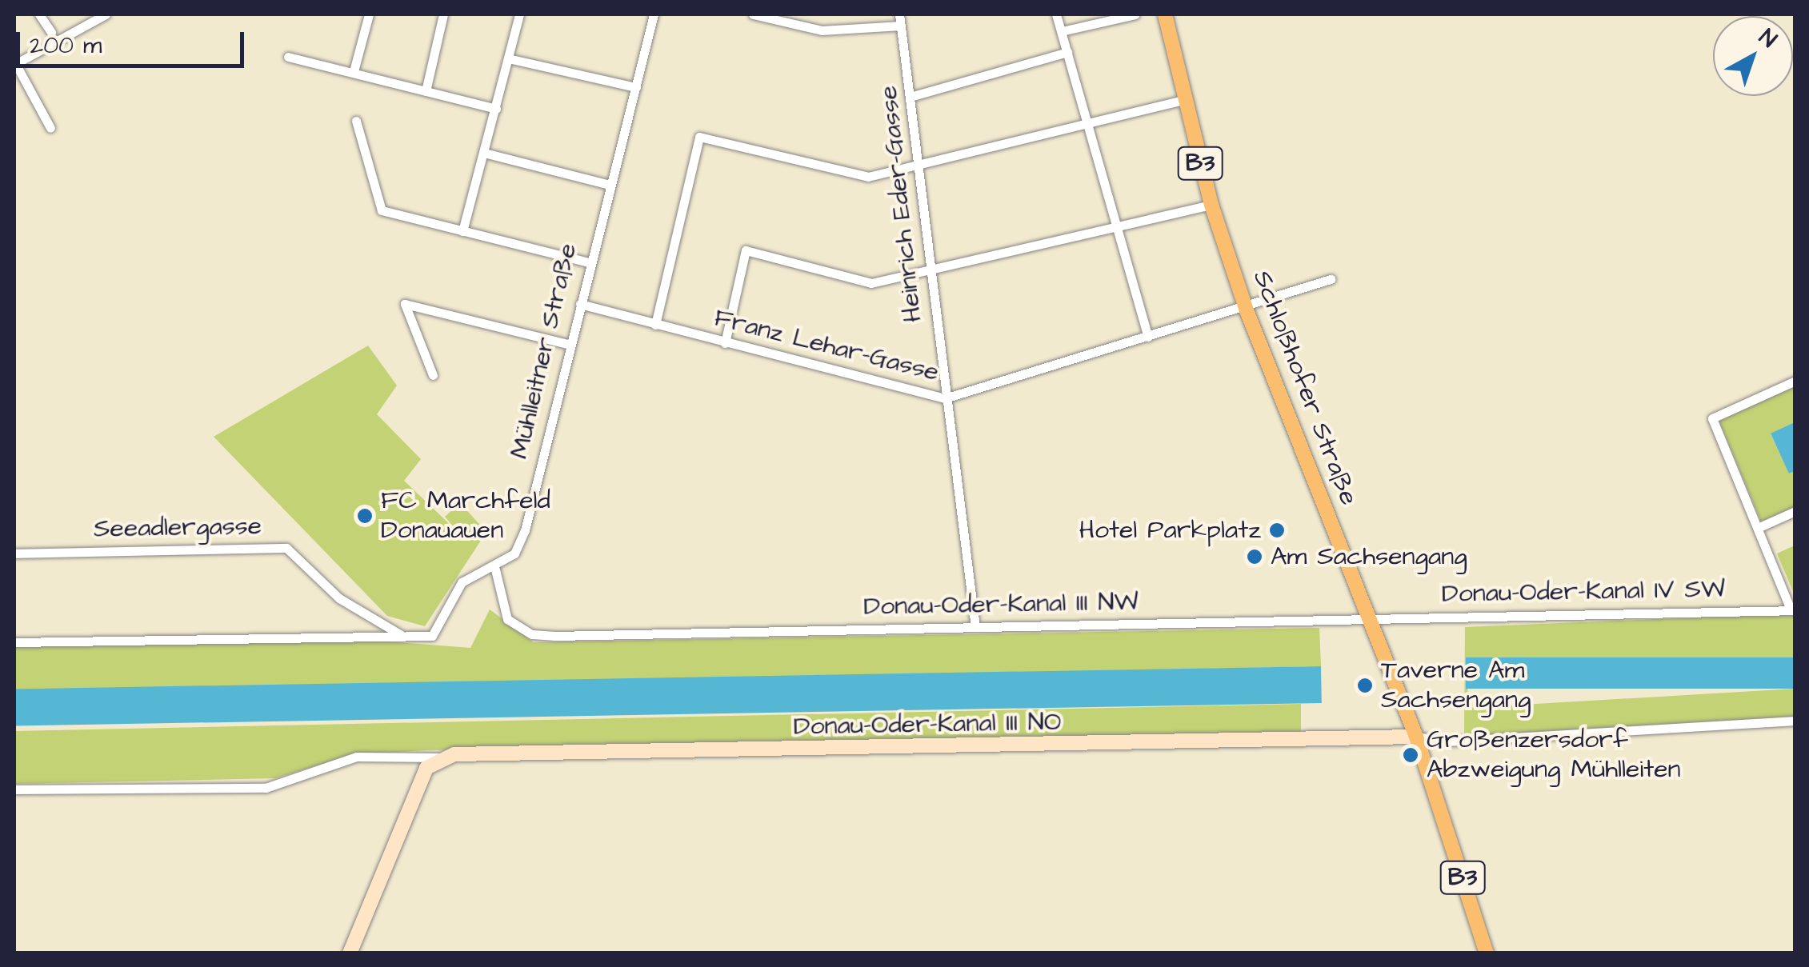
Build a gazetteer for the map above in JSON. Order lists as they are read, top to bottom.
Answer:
{
  "streets": {
    "main road": ["B3", "Schloßhofer Straße"],
    "street": [
      "Heinrich Eder-Gasse",
      "Franz Lehar-Gasse",
      "Mühlleitner Straße",
      "Seeadlergasse",
      "Donau-Oder-Kanal IV SW",
      "Donau-Oder-Kanal III NW",
      "Donau-Oder-Kanal III NO"
    ]
  },
  "crossings": [
    ["Heinrich Eder-Gasse", "Franz Lehar-Gasse"],
    ["Heinrich Eder-Gasse", "Donau-Oder-Kanal III NW"],
    ["Franz Lehar-Gasse", "Mühlleitner Straße"],
    ["Franz Lehar-Gasse", "Schloßhofer Straße"],
    ["Mühlleitner Straße", "Seeadlergasse"],
    ["Mühlleitner Straße", "Donau-Oder-Kanal III NW"],
    ["Schloßhofer Straße", "Donau-Oder-Kanal IV SW"],
    ["Schloßhofer Straße", "Donau-Oder-Kanal III NW"],
    ["Schloßhofer Straße", "Donau-Oder-Kanal III NO"],
    ["Donau-Oder-Kanal IV SW", "Donau-Oder-Kanal III NW"]
  ],
  "places": [
    "FC Marchfeld Donauauen",
    "Hotel Parkplatz",
    "Am Sachsengang",
    "Taverne Am Sachsengang",
    "Großenzersdorf Abzweigung Mühlleiten"
  ],
  "scale_bar": "200 m",
  "north": "top right"
}
